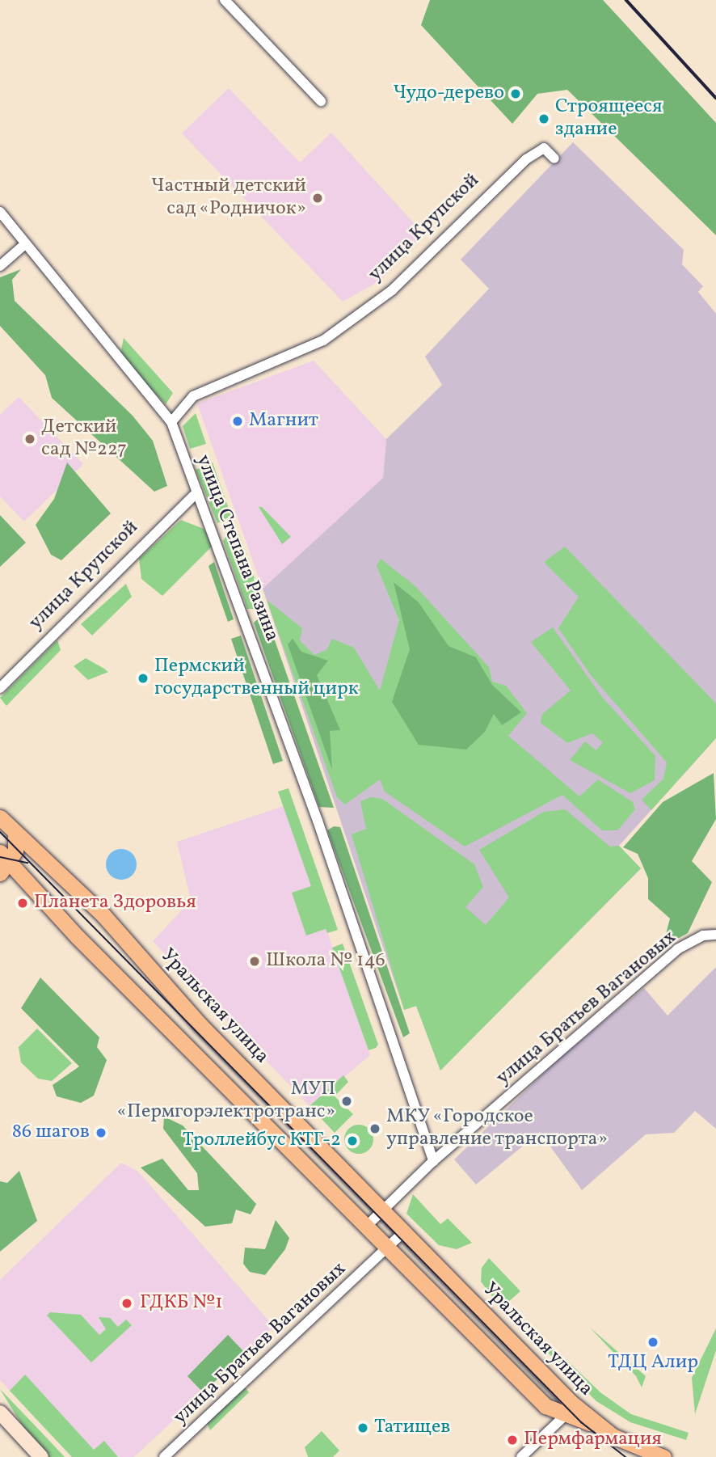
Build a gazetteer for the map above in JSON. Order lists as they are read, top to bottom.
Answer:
{
  "streets": {
    "main road": ["Уральская улица"],
    "street": ["улица Крупской", "улица Степана Разина", "улица Братьев Вагановых"]
  },
  "crossings": [
    ["улица Крупской", "улица Степана Разина"],
    ["улица Степана Разина", "улица Братьев Вагановых"],
    ["Уральская улица", "улица Братьев Вагановых"]
  ],
  "places": [
    "Чудо-дерево",
    "Строящееся здание",
    "Частный детский сад «Родничок»",
    "Магнит",
    "Детский сад №227",
    "Пермский государственный цирк",
    "Планета Здоровья",
    "Школа № 146",
    "МУП «Пермгорэлектротранс»",
    "МКУ «Городское управление транспорта»",
    "86 шагов",
    "Троллейбус КТГ-2",
    "ГДКБ №1",
    "ТДЦ Алир",
    "Татищев",
    "Пермфармация"
  ]
}
